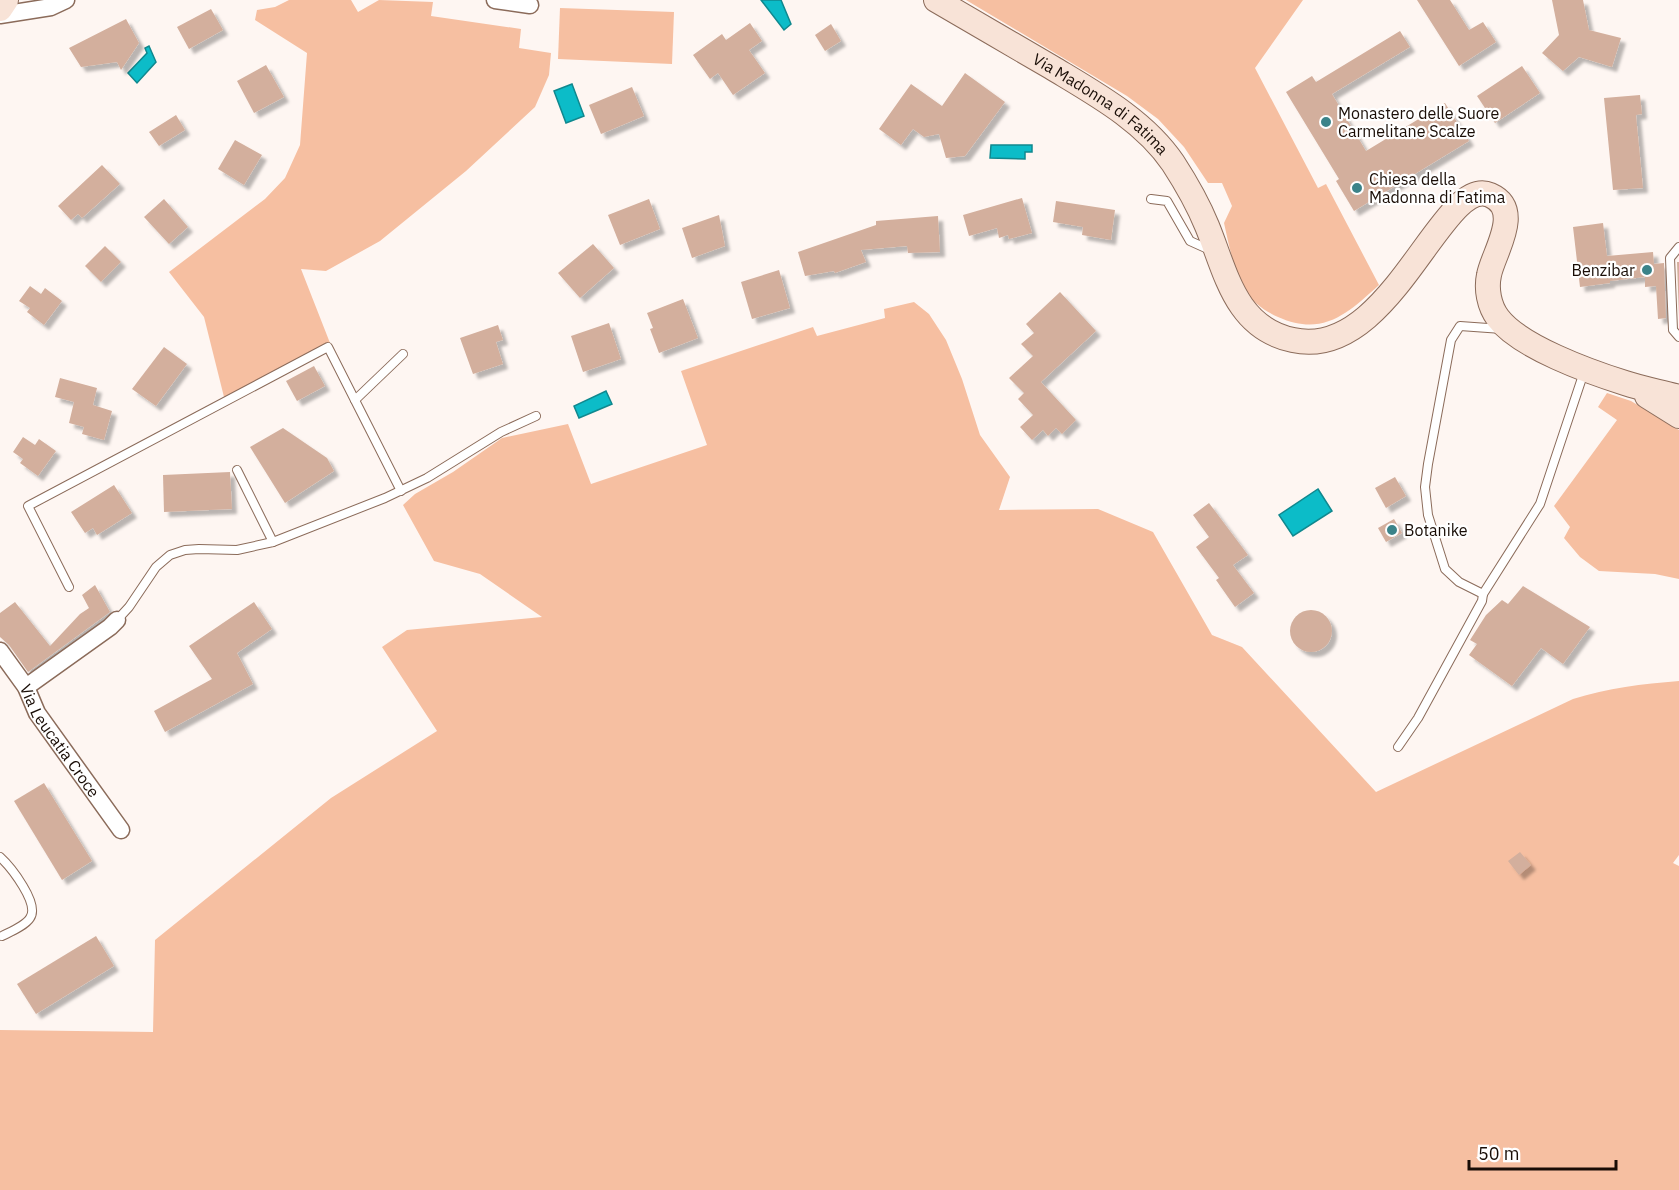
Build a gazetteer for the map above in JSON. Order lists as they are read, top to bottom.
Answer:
{
  "streets": {
    "main road": ["Via Madonna di Fatima"],
    "street": ["Via Leucatia Croce"]
  },
  "places": [
    "Monastero delle Suore Carmelitane Scalze",
    "Chiesa della Madonna di Fatima",
    "Benzibar",
    "Botanike"
  ],
  "scale_bar": "50 m"
}
